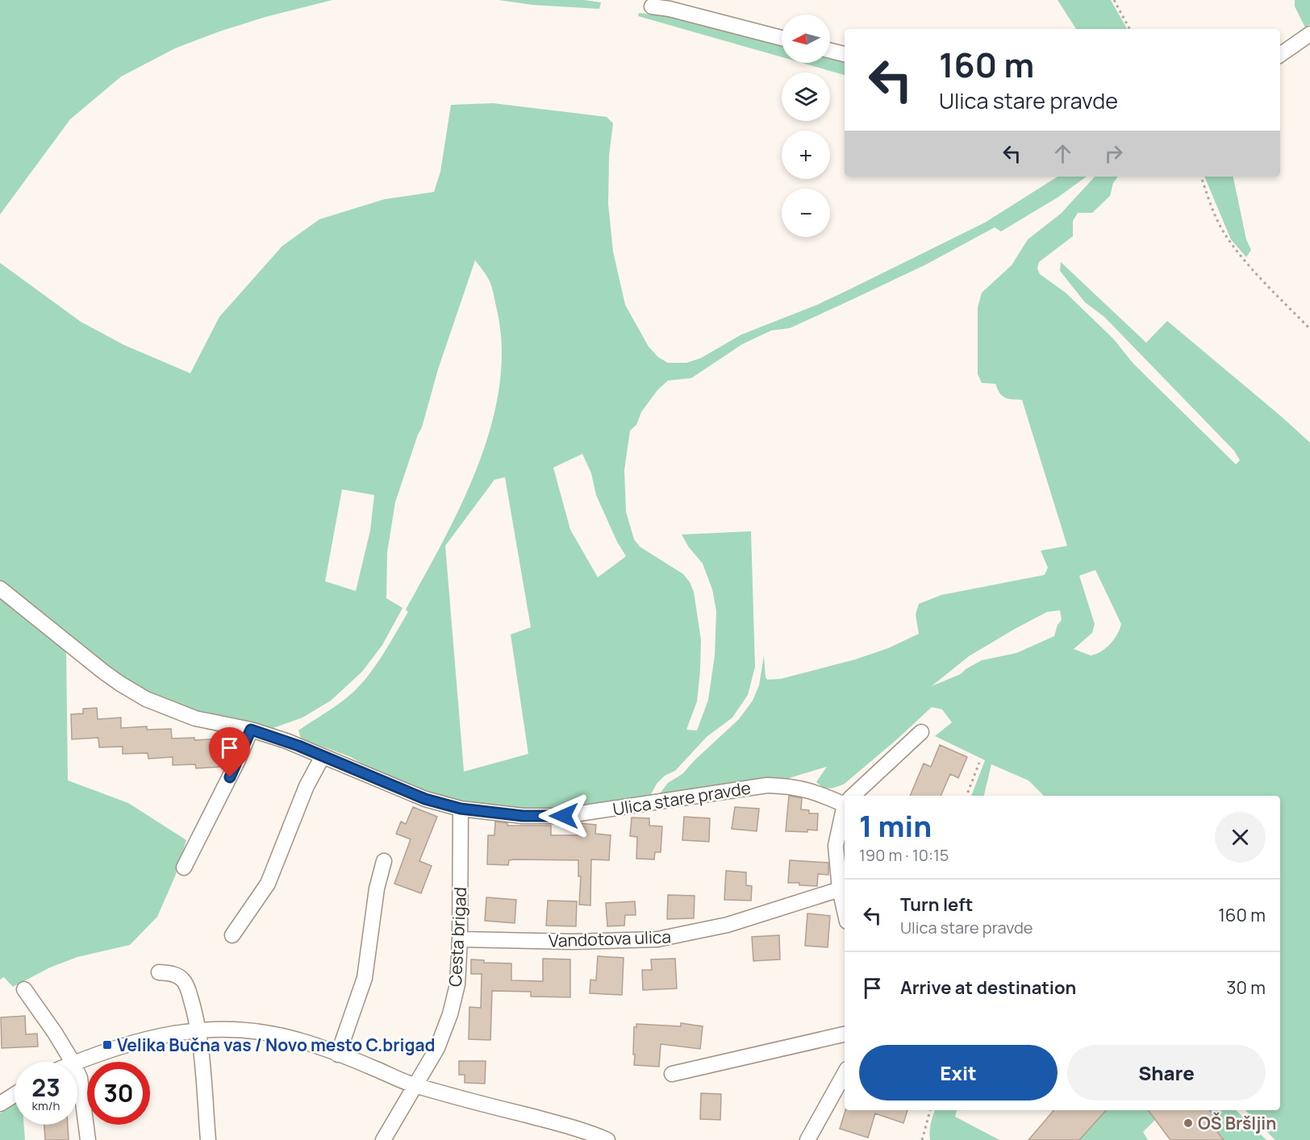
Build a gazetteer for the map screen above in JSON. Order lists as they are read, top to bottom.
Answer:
{
  "streets": {
    "street": ["Ulica stare pravde", "Cesta brigad", "Vandotova ulica"]
  },
  "crossings": [
    ["Ulica stare pravde", "Cesta brigad"],
    ["Cesta brigad", "Vandotova ulica"]
  ],
  "places": {
    "transit": ["Velika Bučna vas / Novo mesto C.brigad"],
    "other": ["OŠ Bršljin"]
  },
  "north": "left",
  "page": {
    "map_buttons": ["+", "−"],
    "turn": ["160 m", "Ulica stare pravde"],
    "heading": ["1 min", "190 m · 10:15"],
    "list": [
      {
        "name": "Turn left",
        "note": "Ulica stare pravde",
        "value": "160 m"
      },
      {
        "name": "Arrive at destination",
        "value": "30 m"
      }
    ],
    "buttons": ["Exit", "Share"],
    "speed": "23 km/h",
    "limit": "30"
  }
}
